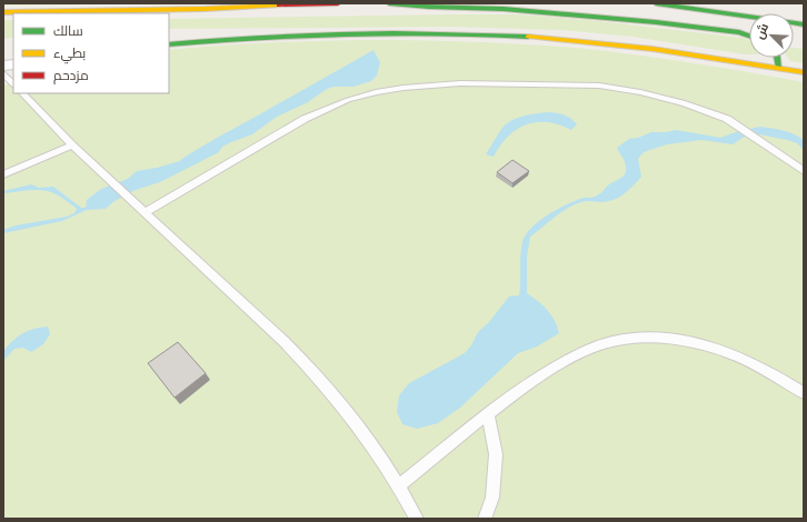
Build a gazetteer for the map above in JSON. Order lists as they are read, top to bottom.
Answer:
{
  "legend": ["سالك", "بطيء", "مزدحم"],
  "north": "top left"
}
